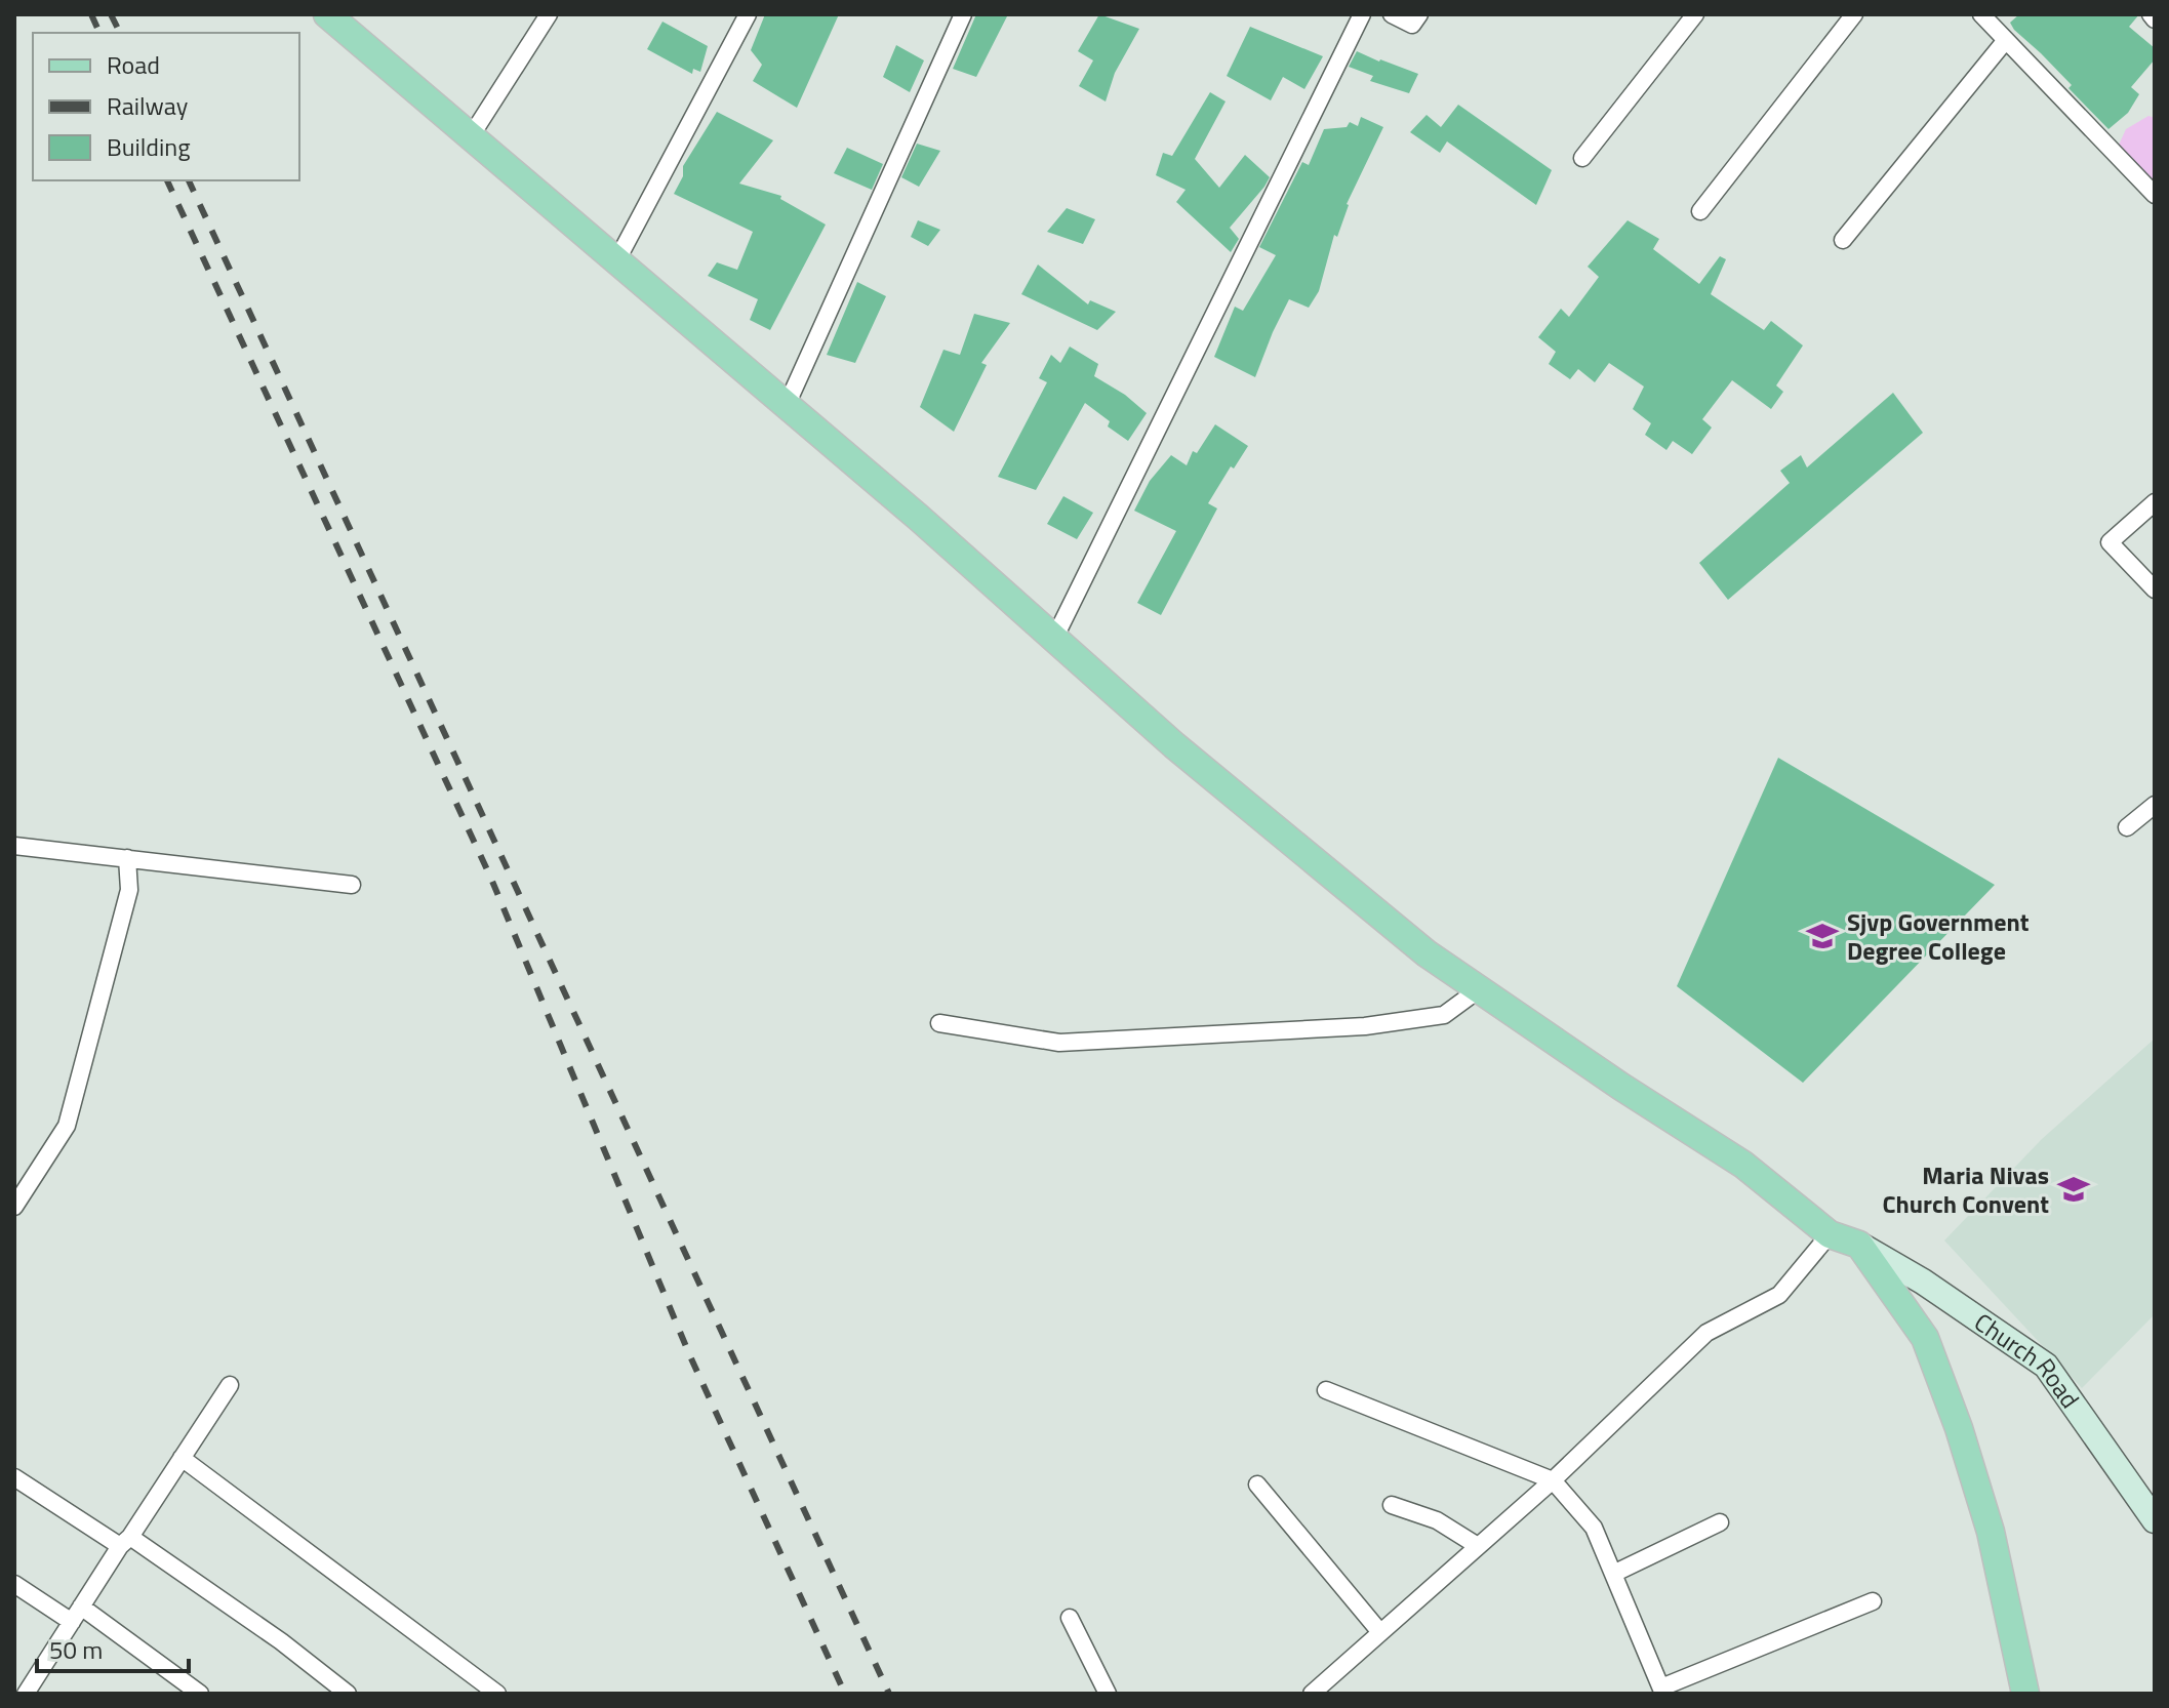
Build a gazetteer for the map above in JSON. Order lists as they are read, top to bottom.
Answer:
{
  "streets": {
    "street": ["Church Road"]
  },
  "places": {
    "school or university": ["Sjvp Government Degree College", "Maria Nivas Church Convent"]
  },
  "legend": ["Road", "Railway", "Building"],
  "scale_bar": "50 m"
}
